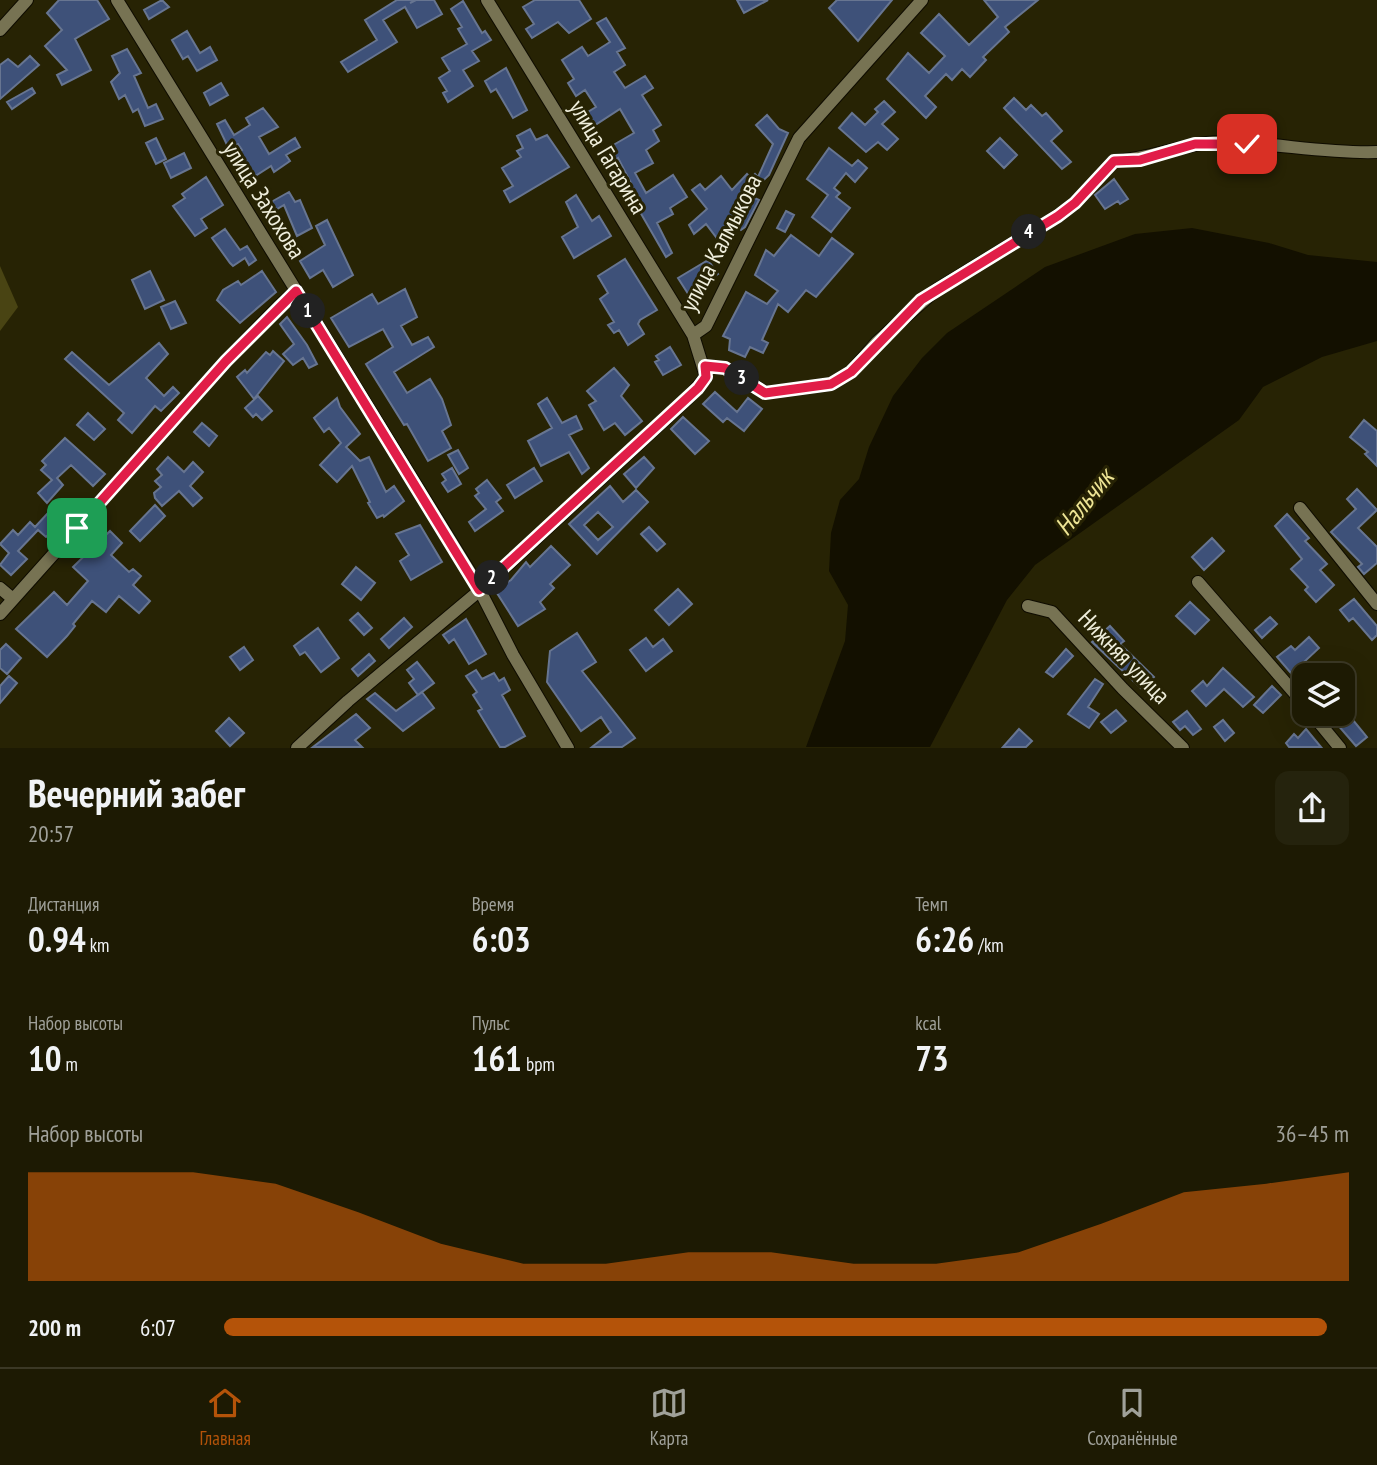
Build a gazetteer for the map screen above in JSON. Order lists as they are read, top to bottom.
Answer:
{
  "streets": {
    "street": [
      "улица Гагарина",
      "улица Захохова",
      "улица Калмыкова",
      "Нижняя улица"
    ]
  },
  "crossings": [
    ["улица Гагарина", "улица Калмыкова"]
  ],
  "water": ["Нальчик"],
  "page": {
    "pins": [
      "4",
      "1",
      "3",
      "2"
    ],
    "heading": ["Вечерний забег", "20:57"],
    "stats": [
      ["Дистанция", "0.94 km"],
      ["Время", "6:03"],
      ["Темп", "6:26 /km"],
      ["Набор высоты", "10 m"],
      ["Пульс", "161 bpm"],
      ["kcal", "73"]
    ],
    "chart": ["Набор высоты", "36–45 m"],
    "list": [
      {
        "name": "200 m",
        "note": "6:07"
      }
    ],
    "tabs": ["Главная", "Карта", "Сохранённые"]
  }
}
